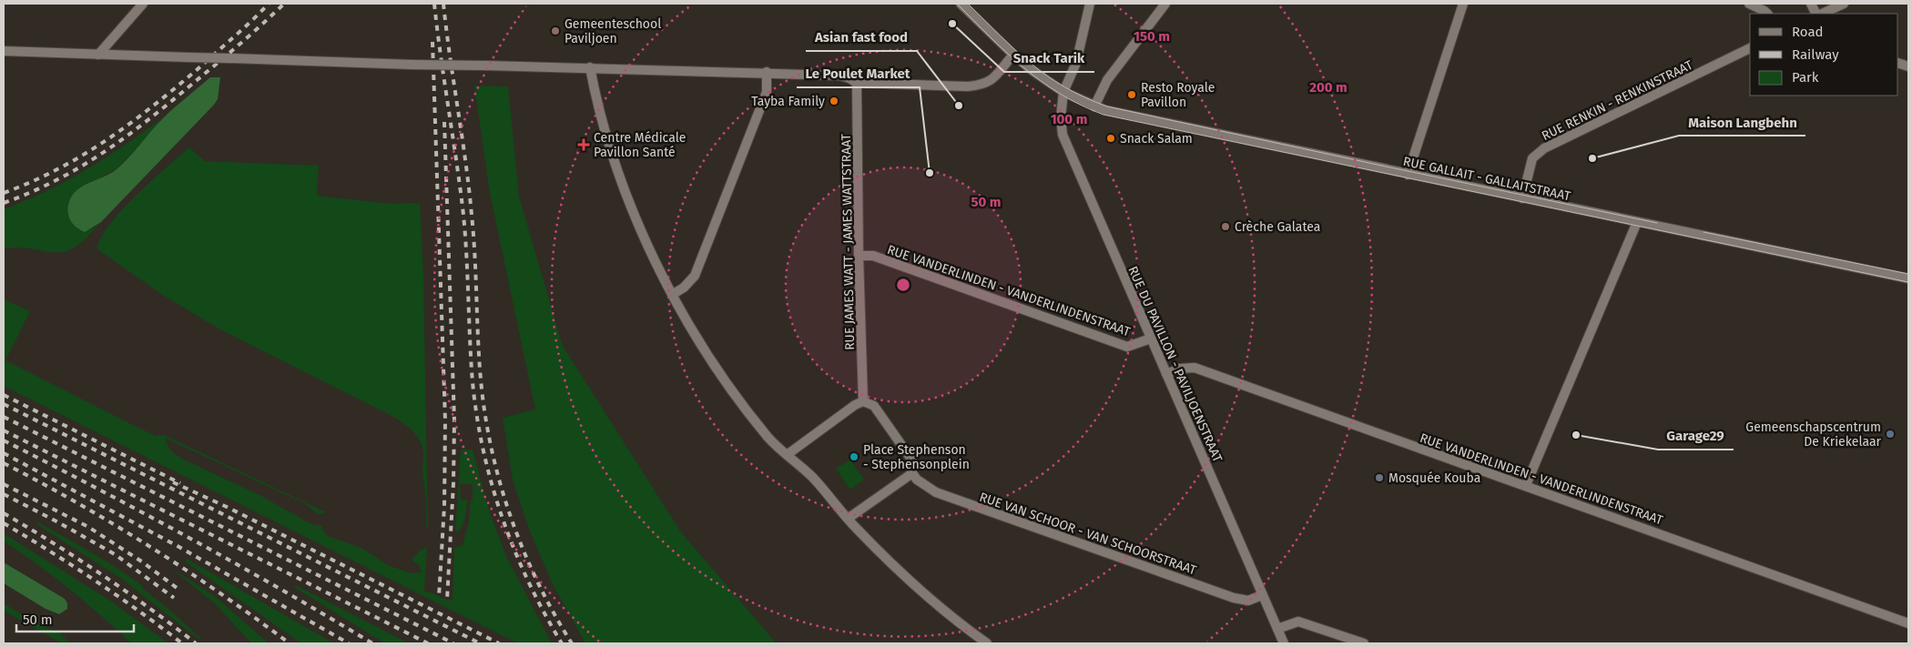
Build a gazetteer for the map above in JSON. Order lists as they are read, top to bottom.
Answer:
{
  "streets": {
    "street": [
      "RUE RENKIN - RENKINSTRAAT",
      "RUE GALLAIT - GALLAITSTRAAT",
      "RUE JAMES WATT - JAMES WATTSTRAAT",
      "RUE VANDERLINDEN - VANDERLINDENSTRAAT",
      "RUE DU PAVILLON - PAVILJOENSTRAAT",
      "RUE VAN SCHOOR - VAN SCHOORSTRAAT"
    ]
  },
  "crossings": [
    ["RUE RENKIN - RENKINSTRAAT", "RUE GALLAIT - GALLAITSTRAAT"],
    ["RUE GALLAIT - GALLAITSTRAAT", "RUE DU PAVILLON - PAVILJOENSTRAAT"],
    ["RUE JAMES WATT - JAMES WATTSTRAAT", "RUE VANDERLINDEN - VANDERLINDENSTRAAT"],
    ["RUE VANDERLINDEN - VANDERLINDENSTRAAT", "RUE DU PAVILLON - PAVILJOENSTRAAT"],
    ["RUE DU PAVILLON - PAVILJOENSTRAAT", "RUE VAN SCHOOR - VAN SCHOORSTRAAT"]
  ],
  "places": {
    "other": [
      "Snack Tarik",
      "Gemeenteschool Paviljoen",
      "Resto Royale Pavillon",
      "Tayba Family",
      "Asian fast food",
      "Snack Salam",
      "Maison Langbehn",
      "Le Poulet Market",
      "Crèche Galatea",
      "Gemeenschapscentrum De Kriekelaar",
      "Garage29",
      "Place Stephenson - Stephensonplein",
      "Mosquée Kouba"
    ],
    "health": ["Centre Médicale Pavillon Santé"]
  },
  "legend": ["Road", "Railway", "Park"],
  "scale_bar": "50 m",
  "rings": [
    "150 m",
    "200 m",
    "100 m",
    "50 m"
  ]
}
